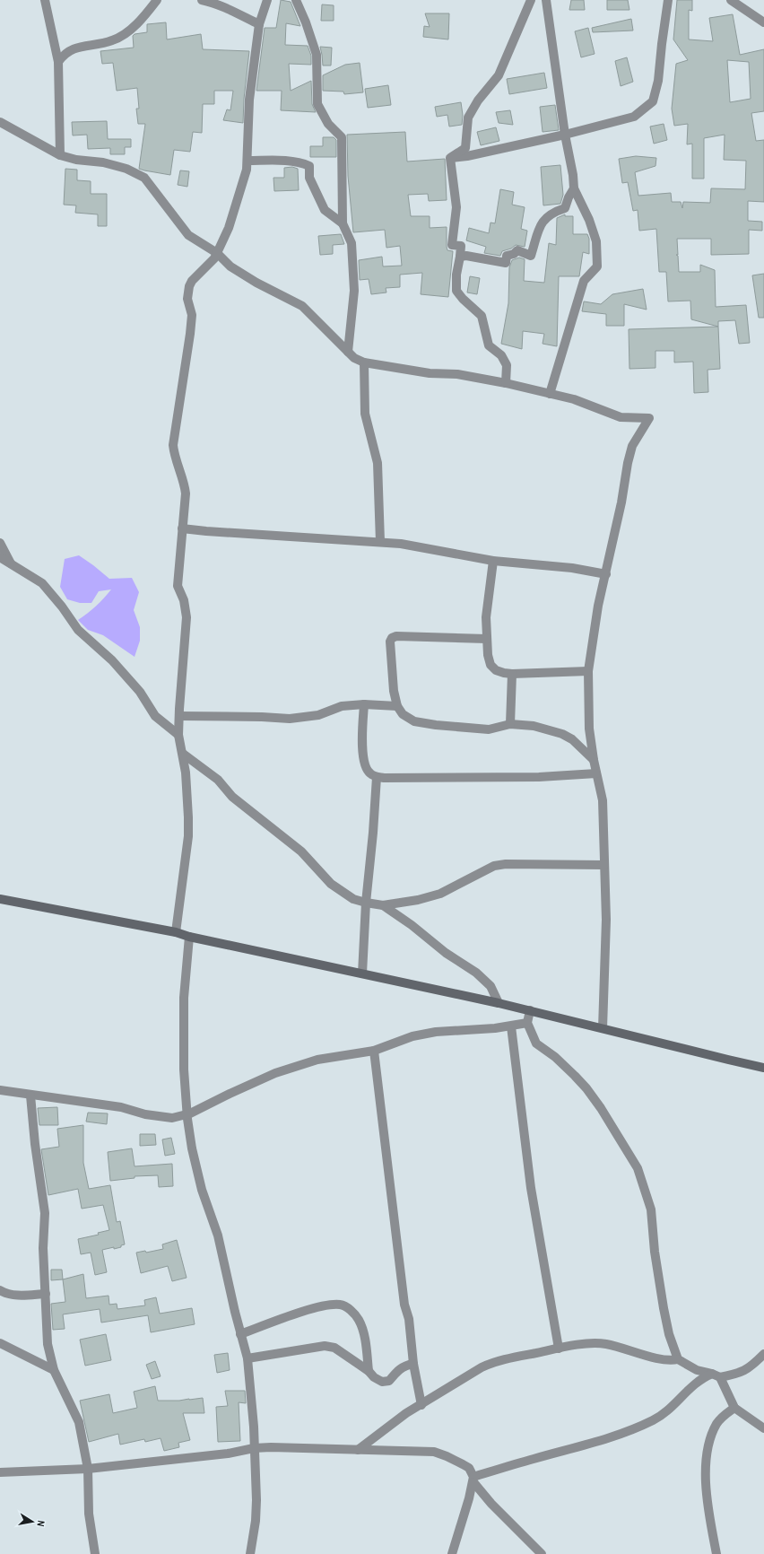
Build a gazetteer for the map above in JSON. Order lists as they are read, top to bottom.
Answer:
{
  "north": "right"
}
